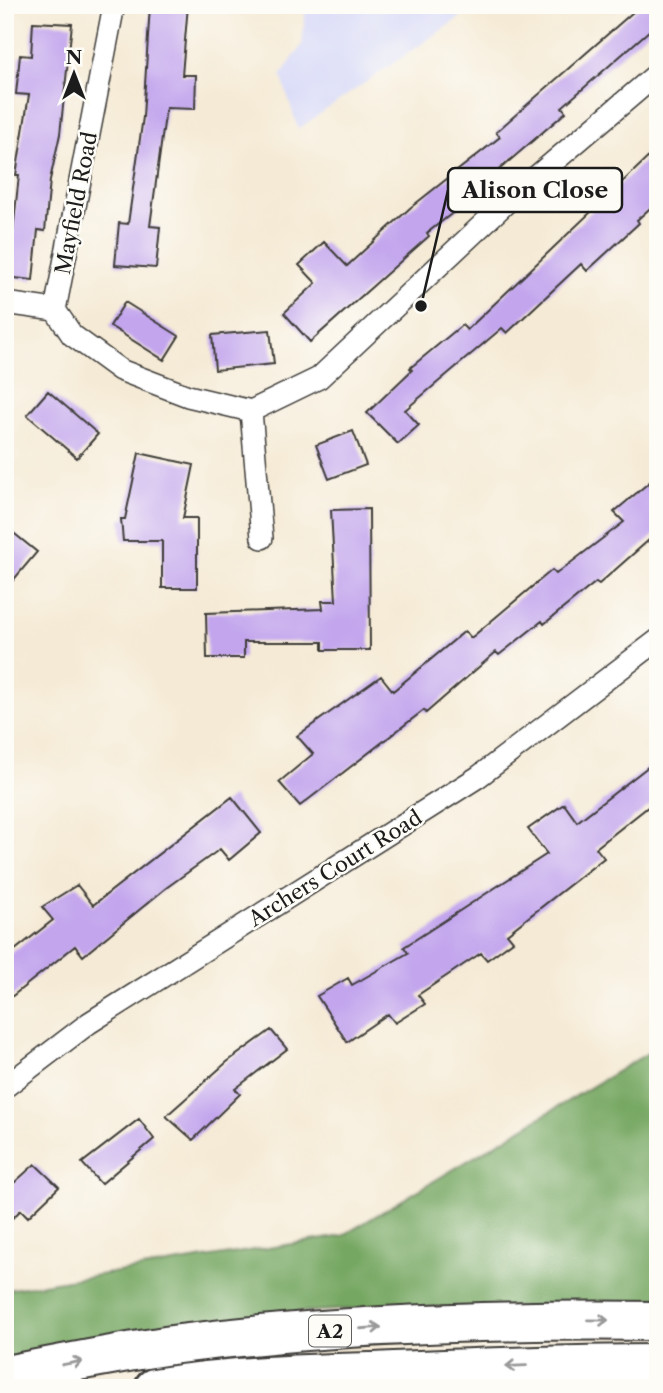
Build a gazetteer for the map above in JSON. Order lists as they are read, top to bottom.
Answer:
{
  "streets": {
    "highway": ["A2"],
    "street": ["Mayfield Road", "Archers Court Road"]
  },
  "places": ["Alison Close"],
  "north": "top"
}
